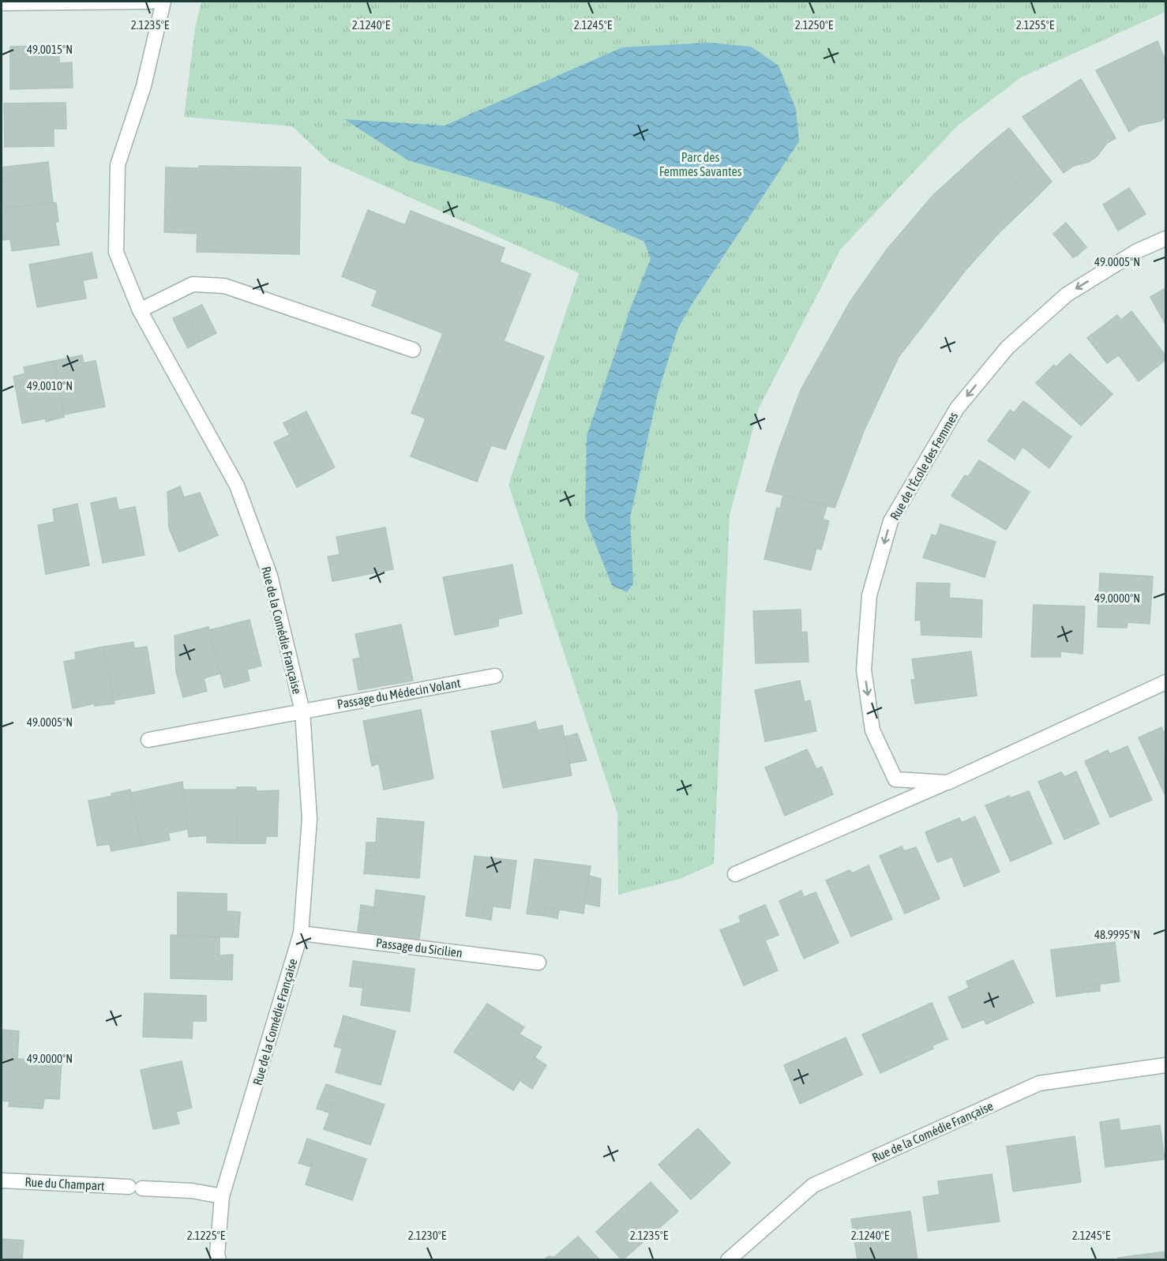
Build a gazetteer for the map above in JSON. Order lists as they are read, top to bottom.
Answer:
{
  "streets": {
    "street": [
      "Rue de l'École des Femmes",
      "Rue de la Comédie Française",
      "Passage du Médecin Volant",
      "Passage du Sicilien",
      "Rue du Champart"
    ]
  },
  "crossings": [
    ["Rue de la Comédie Française", "Passage du Médecin Volant"],
    ["Rue de la Comédie Française", "Passage du Sicilien"],
    ["Rue de la Comédie Française", "Rue du Champart"]
  ],
  "one_way": ["Rue de l'École des Femmes"],
  "parks": ["Parc des Femmes Savantes"],
  "coordinates": [
    "2.1235°E",
    "2.1240°E",
    "2.1245°E",
    "2.1250°E",
    "2.1255°E",
    "49.0015°N",
    "49.0005°N",
    "49.0010°N",
    "49.0000°N",
    "48.9995°N",
    "2.1225°E",
    "2.1230°E"
  ]
}
